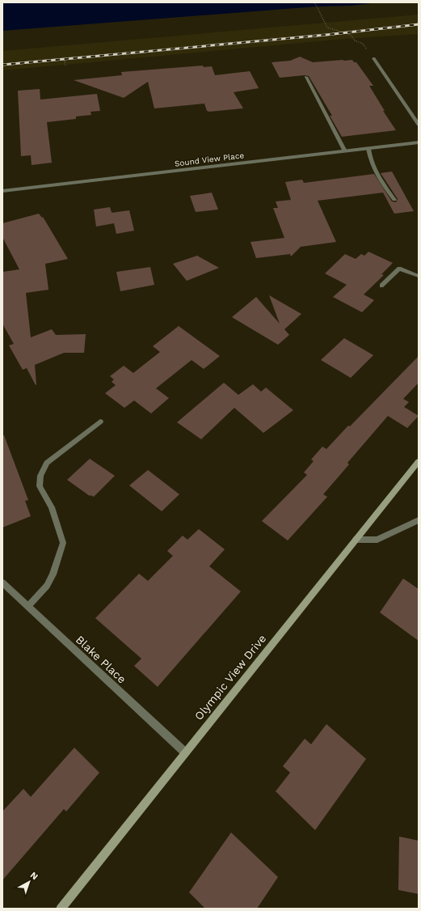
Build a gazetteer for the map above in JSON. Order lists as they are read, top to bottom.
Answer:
{
  "streets": {
    "main road": ["Olympic View Drive"],
    "street": ["Sound View Place", "Blake Place"]
  },
  "crossings": [
    ["Blake Place", "Olympic View Drive"]
  ],
  "north": "top right"
}
